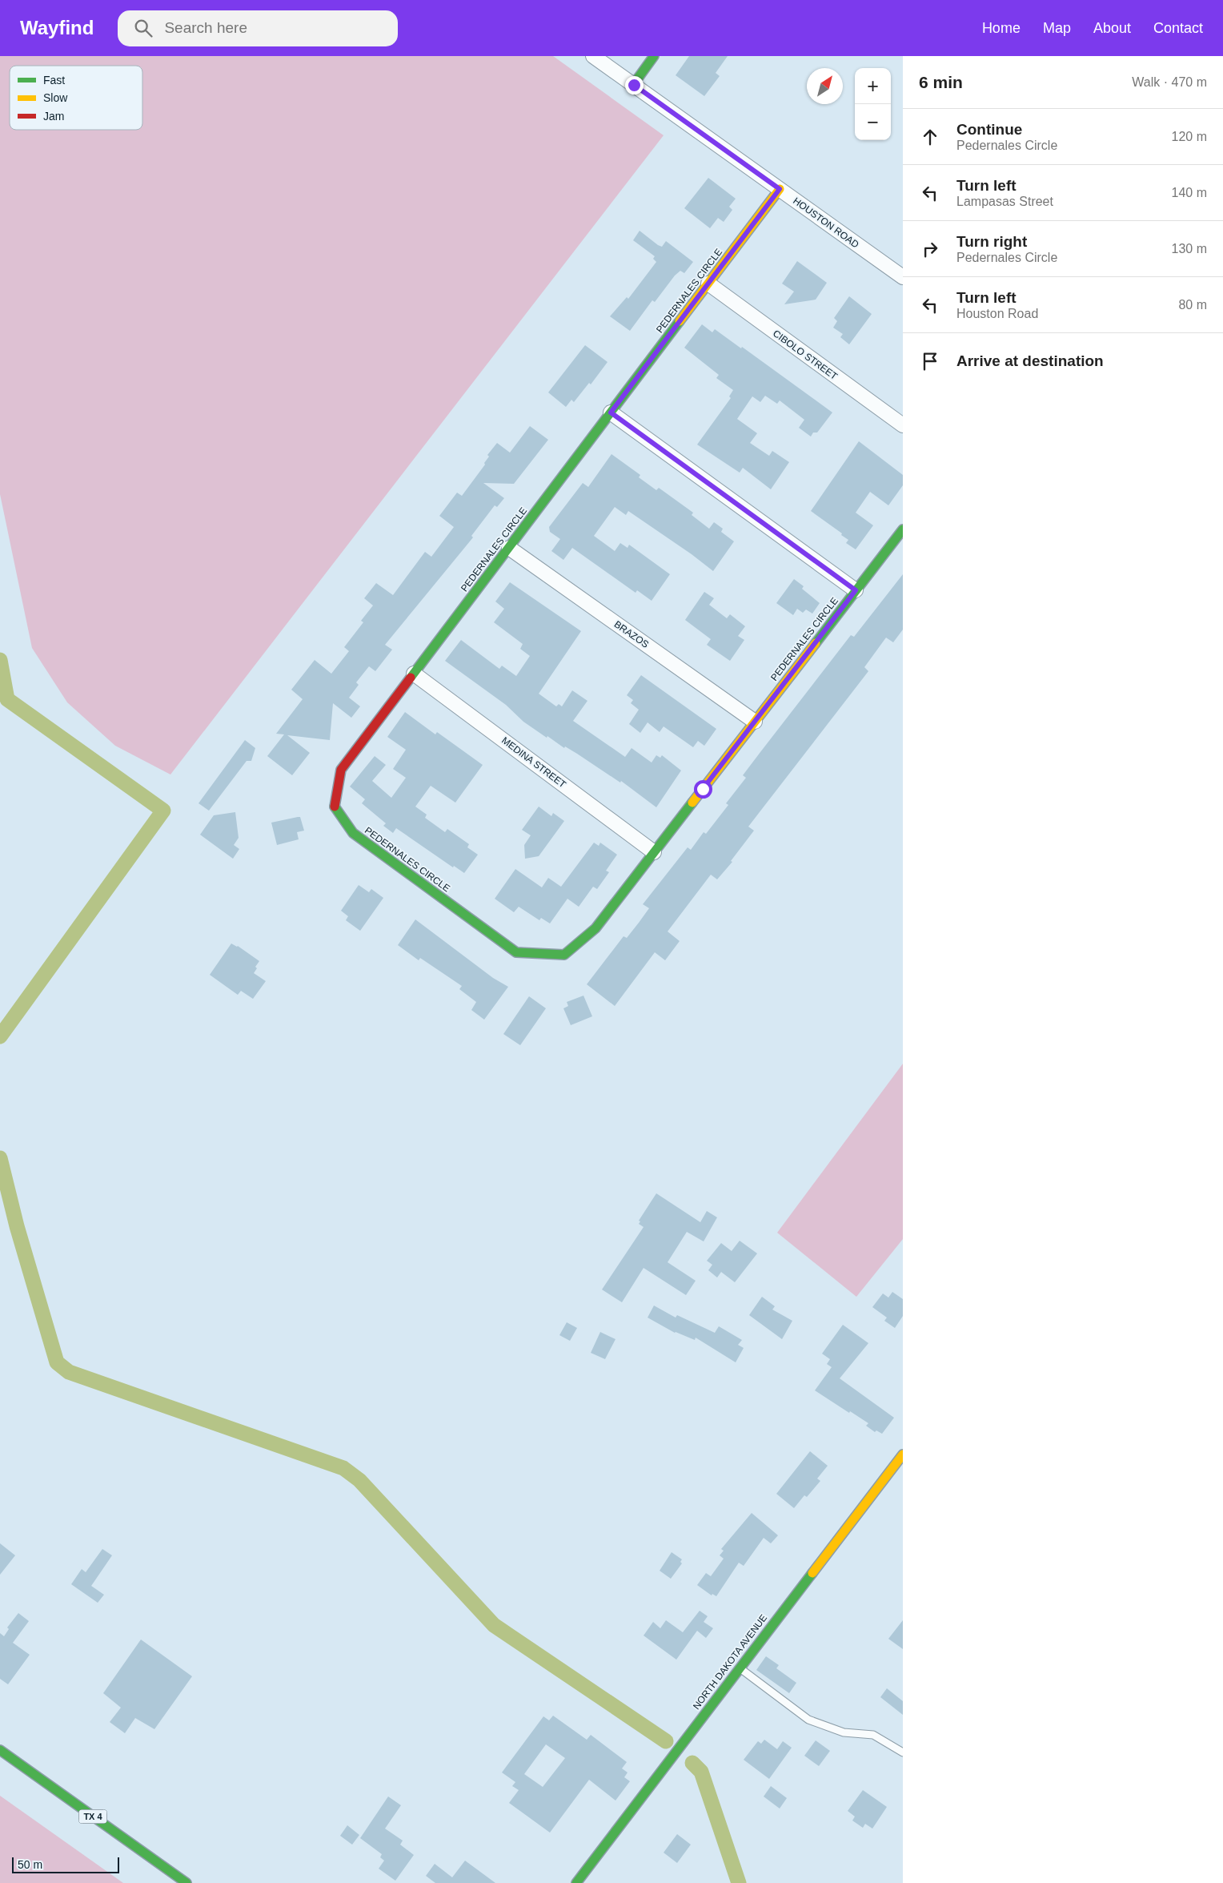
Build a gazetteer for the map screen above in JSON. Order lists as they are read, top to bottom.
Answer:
{
  "streets": {
    "street": [
      "HOUSTON ROAD",
      "PEDERNALES CIRCLE",
      "CIBOLO STREET",
      "BRAZOS",
      "MEDINA STREET",
      "NORTH DAKOTA AVENUE",
      "TX 4"
    ]
  },
  "crossings": [
    ["HOUSTON ROAD", "PEDERNALES CIRCLE"],
    ["PEDERNALES CIRCLE", "CIBOLO STREET"],
    ["PEDERNALES CIRCLE", "BRAZOS"],
    ["PEDERNALES CIRCLE", "MEDINA STREET"]
  ],
  "legend": ["Fast", "Slow", "Jam"],
  "scale_bar": "50 m",
  "north": "top right",
  "page": {
    "header": "Wayfind",
    "search": "Search here",
    "nav": [
      "Home",
      "Map",
      "About",
      "Contact"
    ],
    "heading": ["6 min", "Walk · 470 m"],
    "map_buttons": ["+", "−"],
    "list": [
      ["Continue", "Pedernales Circle", "120 m"],
      ["Turn left", "Lampasas Street", "140 m"],
      ["Turn right", "Pedernales Circle", "130 m"],
      ["Turn left", "Houston Road", "80 m"],
      "Arrive at destination"
    ],
    "scale": "50 m"
  }
}
